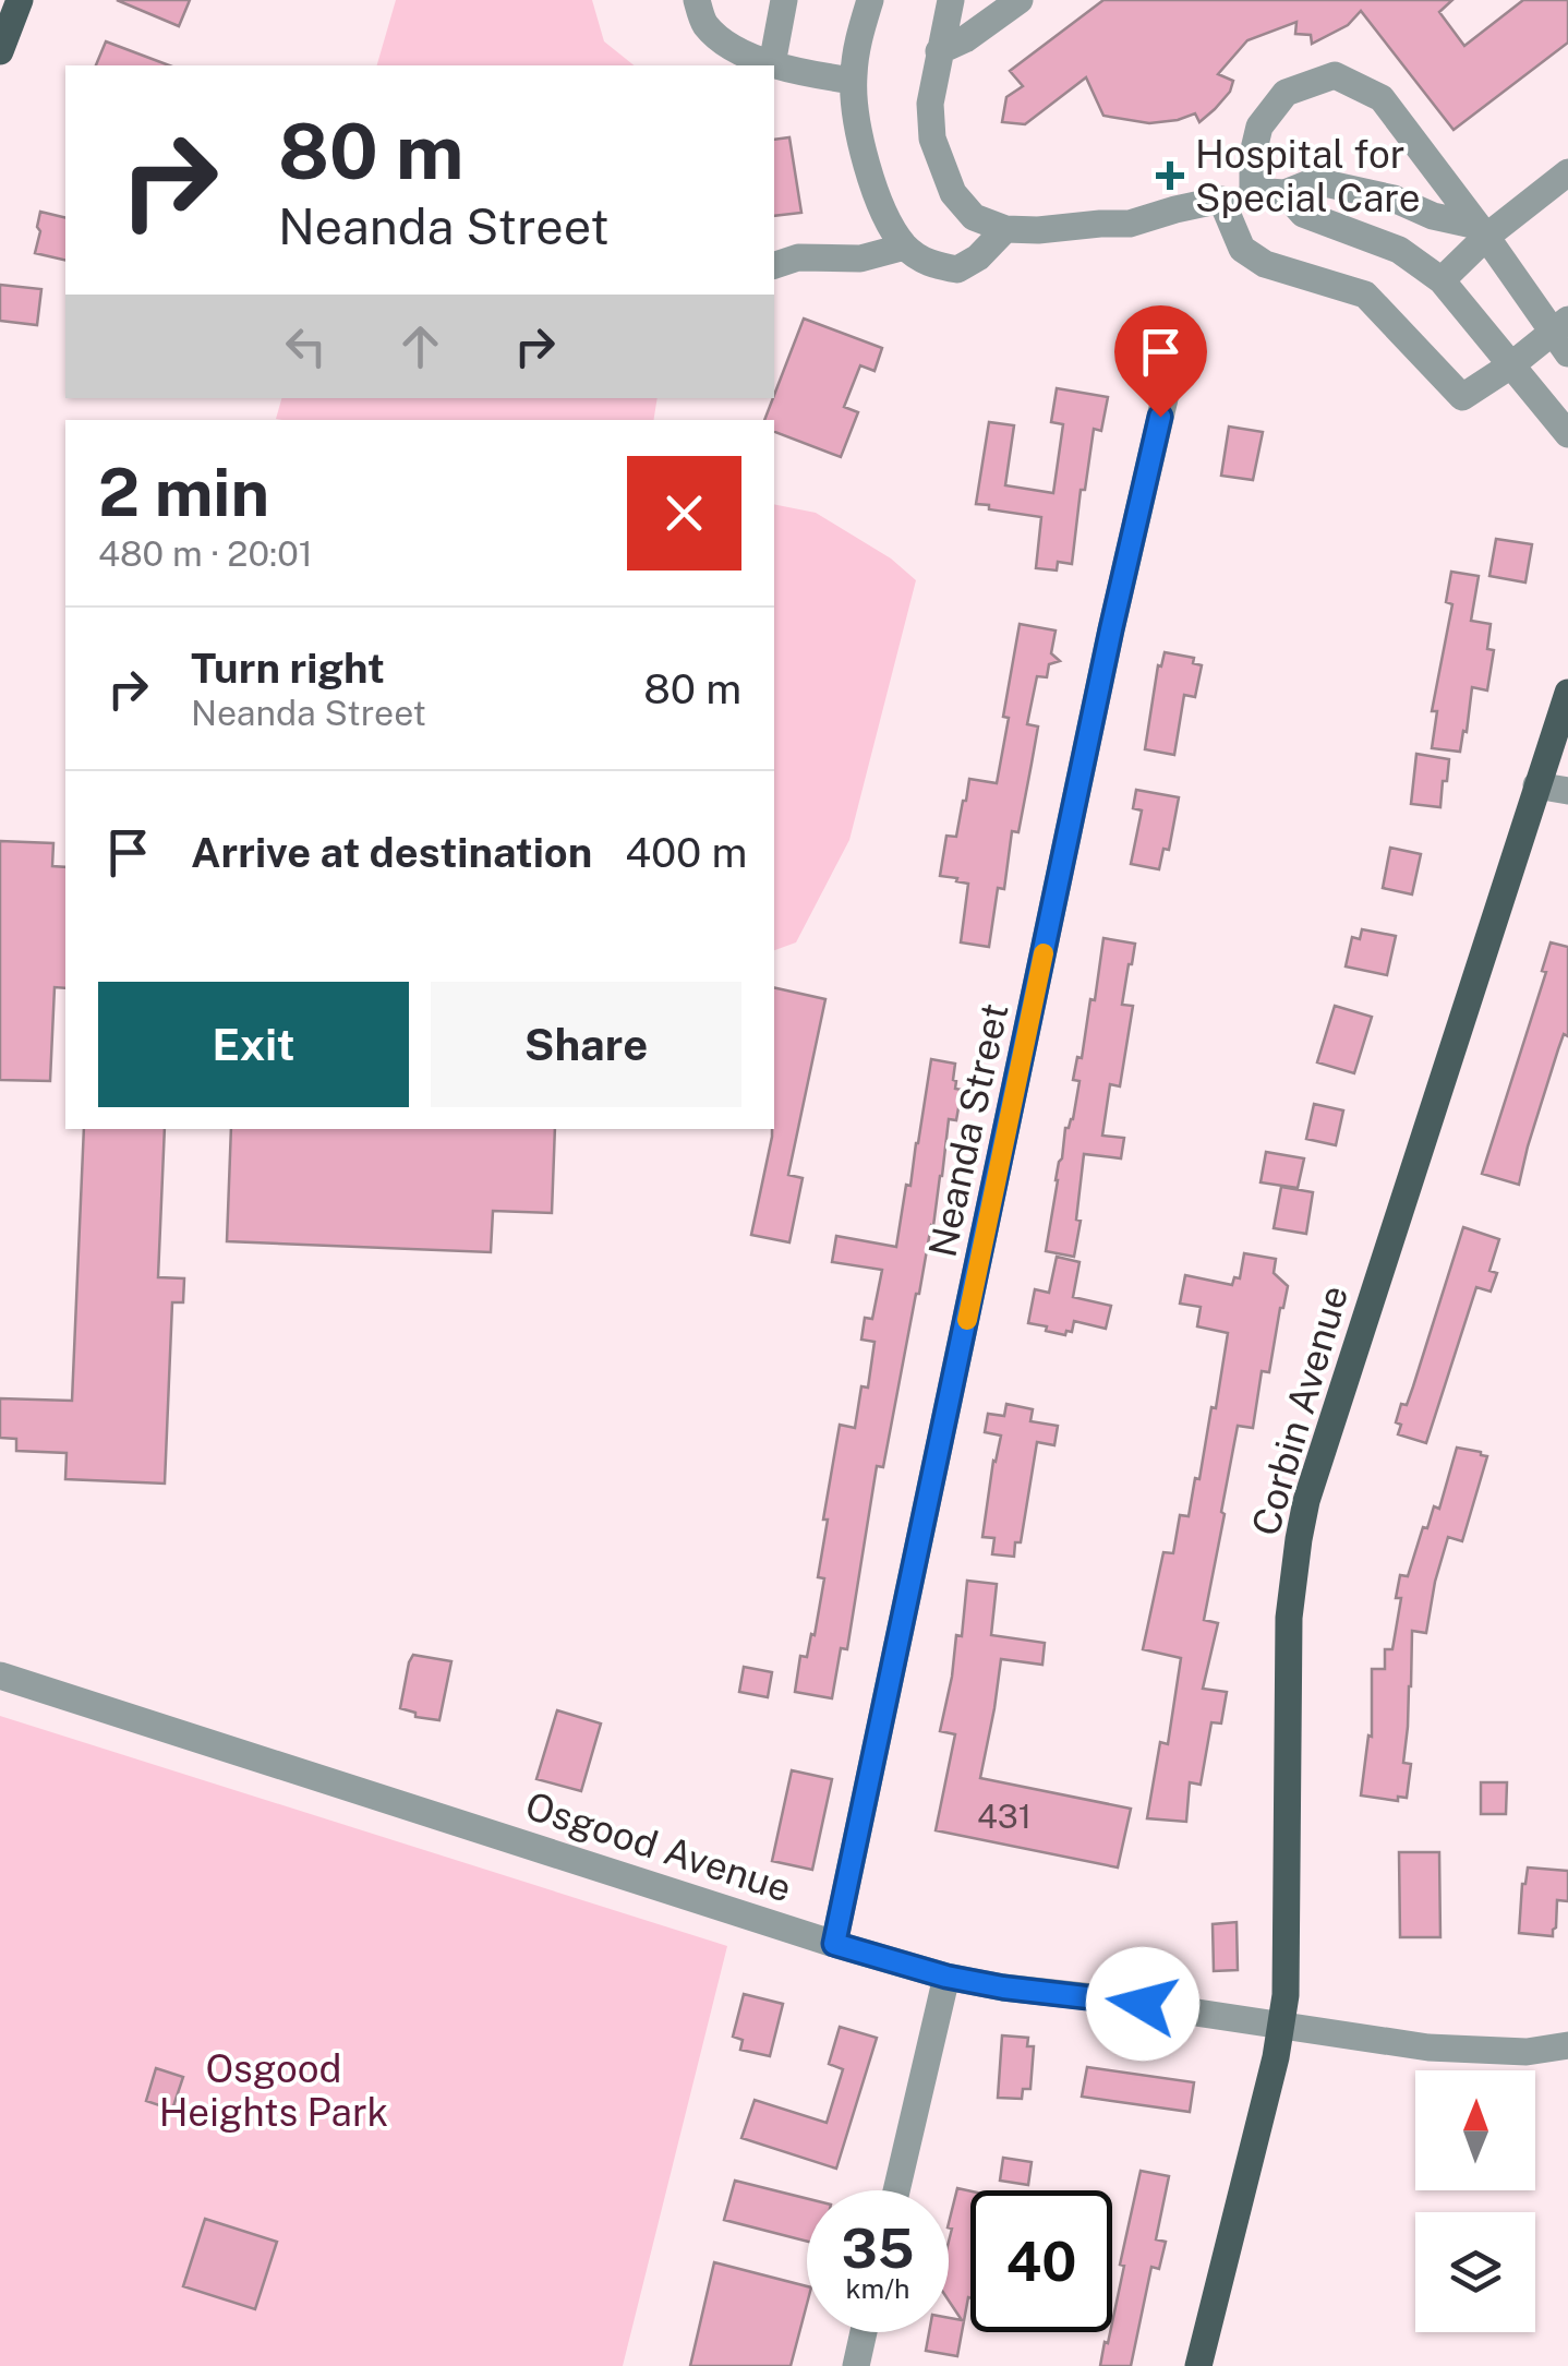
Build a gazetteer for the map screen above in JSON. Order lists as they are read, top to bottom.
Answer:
{
  "streets": {
    "main road": ["Corbin Avenue"],
    "street": ["Neanda Street", "Osgood Avenue"]
  },
  "crossings": [
    ["Neanda Street", "Osgood Avenue"],
    ["Corbin Avenue", "Osgood Avenue"]
  ],
  "parks": ["Osgood Heights Park"],
  "places": {
    "health": ["Hospital for Special Care"]
  },
  "house_numbers": ["431"],
  "north": "top",
  "page": {
    "turn": ["80 m", "Neanda Street"],
    "heading": ["2 min", "480 m · 20:01"],
    "list": [
      {
        "name": "Turn right",
        "note": "Neanda Street",
        "value": "80 m"
      },
      {
        "name": "Arrive at destination",
        "value": "400 m"
      }
    ],
    "buttons": ["Exit", "Share"],
    "speed": "35 km/h",
    "limit": "40"
  }
}
